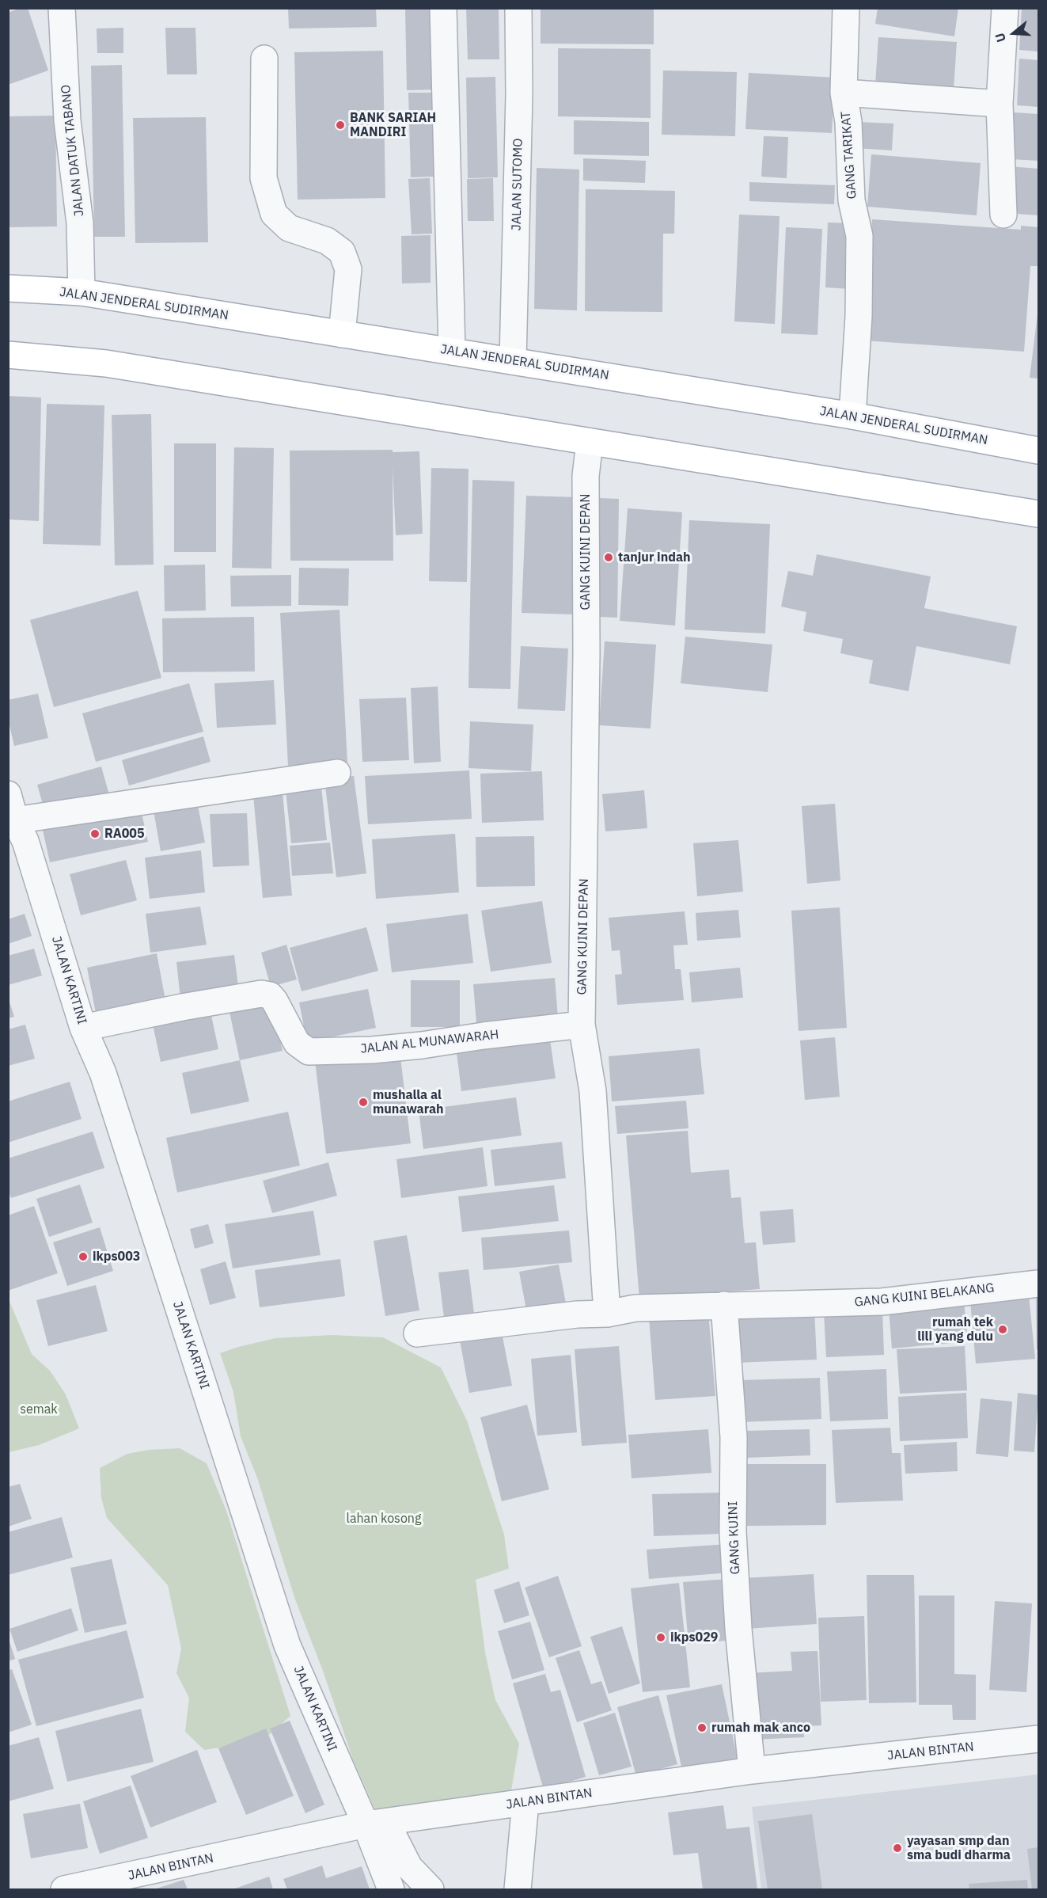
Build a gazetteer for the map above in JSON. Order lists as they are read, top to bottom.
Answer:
{
  "streets": {
    "main road": ["JALAN JENDERAL SUDIRMAN"],
    "street": [
      "JALAN DATUK TABANO",
      "GANG TARIKAT",
      "JALAN SUTOMO",
      "GANG KUINI DEPAN",
      "JALAN KARTINI",
      "JALAN AL MUNAWARAH",
      "GANG KUINI BELAKANG",
      "GANG KUINI",
      "JALAN BINTAN"
    ]
  },
  "crossings": [
    ["JALAN DATUK TABANO", "JALAN JENDERAL SUDIRMAN"],
    ["GANG TARIKAT", "JALAN JENDERAL SUDIRMAN"],
    ["JALAN SUTOMO", "JALAN JENDERAL SUDIRMAN"],
    ["GANG KUINI DEPAN", "JALAN AL MUNAWARAH"],
    ["JALAN KARTINI", "JALAN AL MUNAWARAH"],
    ["JALAN KARTINI", "JALAN BINTAN"],
    ["GANG KUINI BELAKANG", "GANG KUINI"],
    ["GANG KUINI", "JALAN BINTAN"]
  ],
  "parks": ["semak", "lahan kosong"],
  "places": [
    "BANK SARIAH MANDIRI",
    "tanjur indah",
    "RA005",
    "mushalla al munawarah",
    "ikps003",
    "rumah tek lili yang dulu",
    "ikps029",
    "rumah mak anco",
    "yayasan smp dan sma budi dharma"
  ],
  "north": "left"
}
